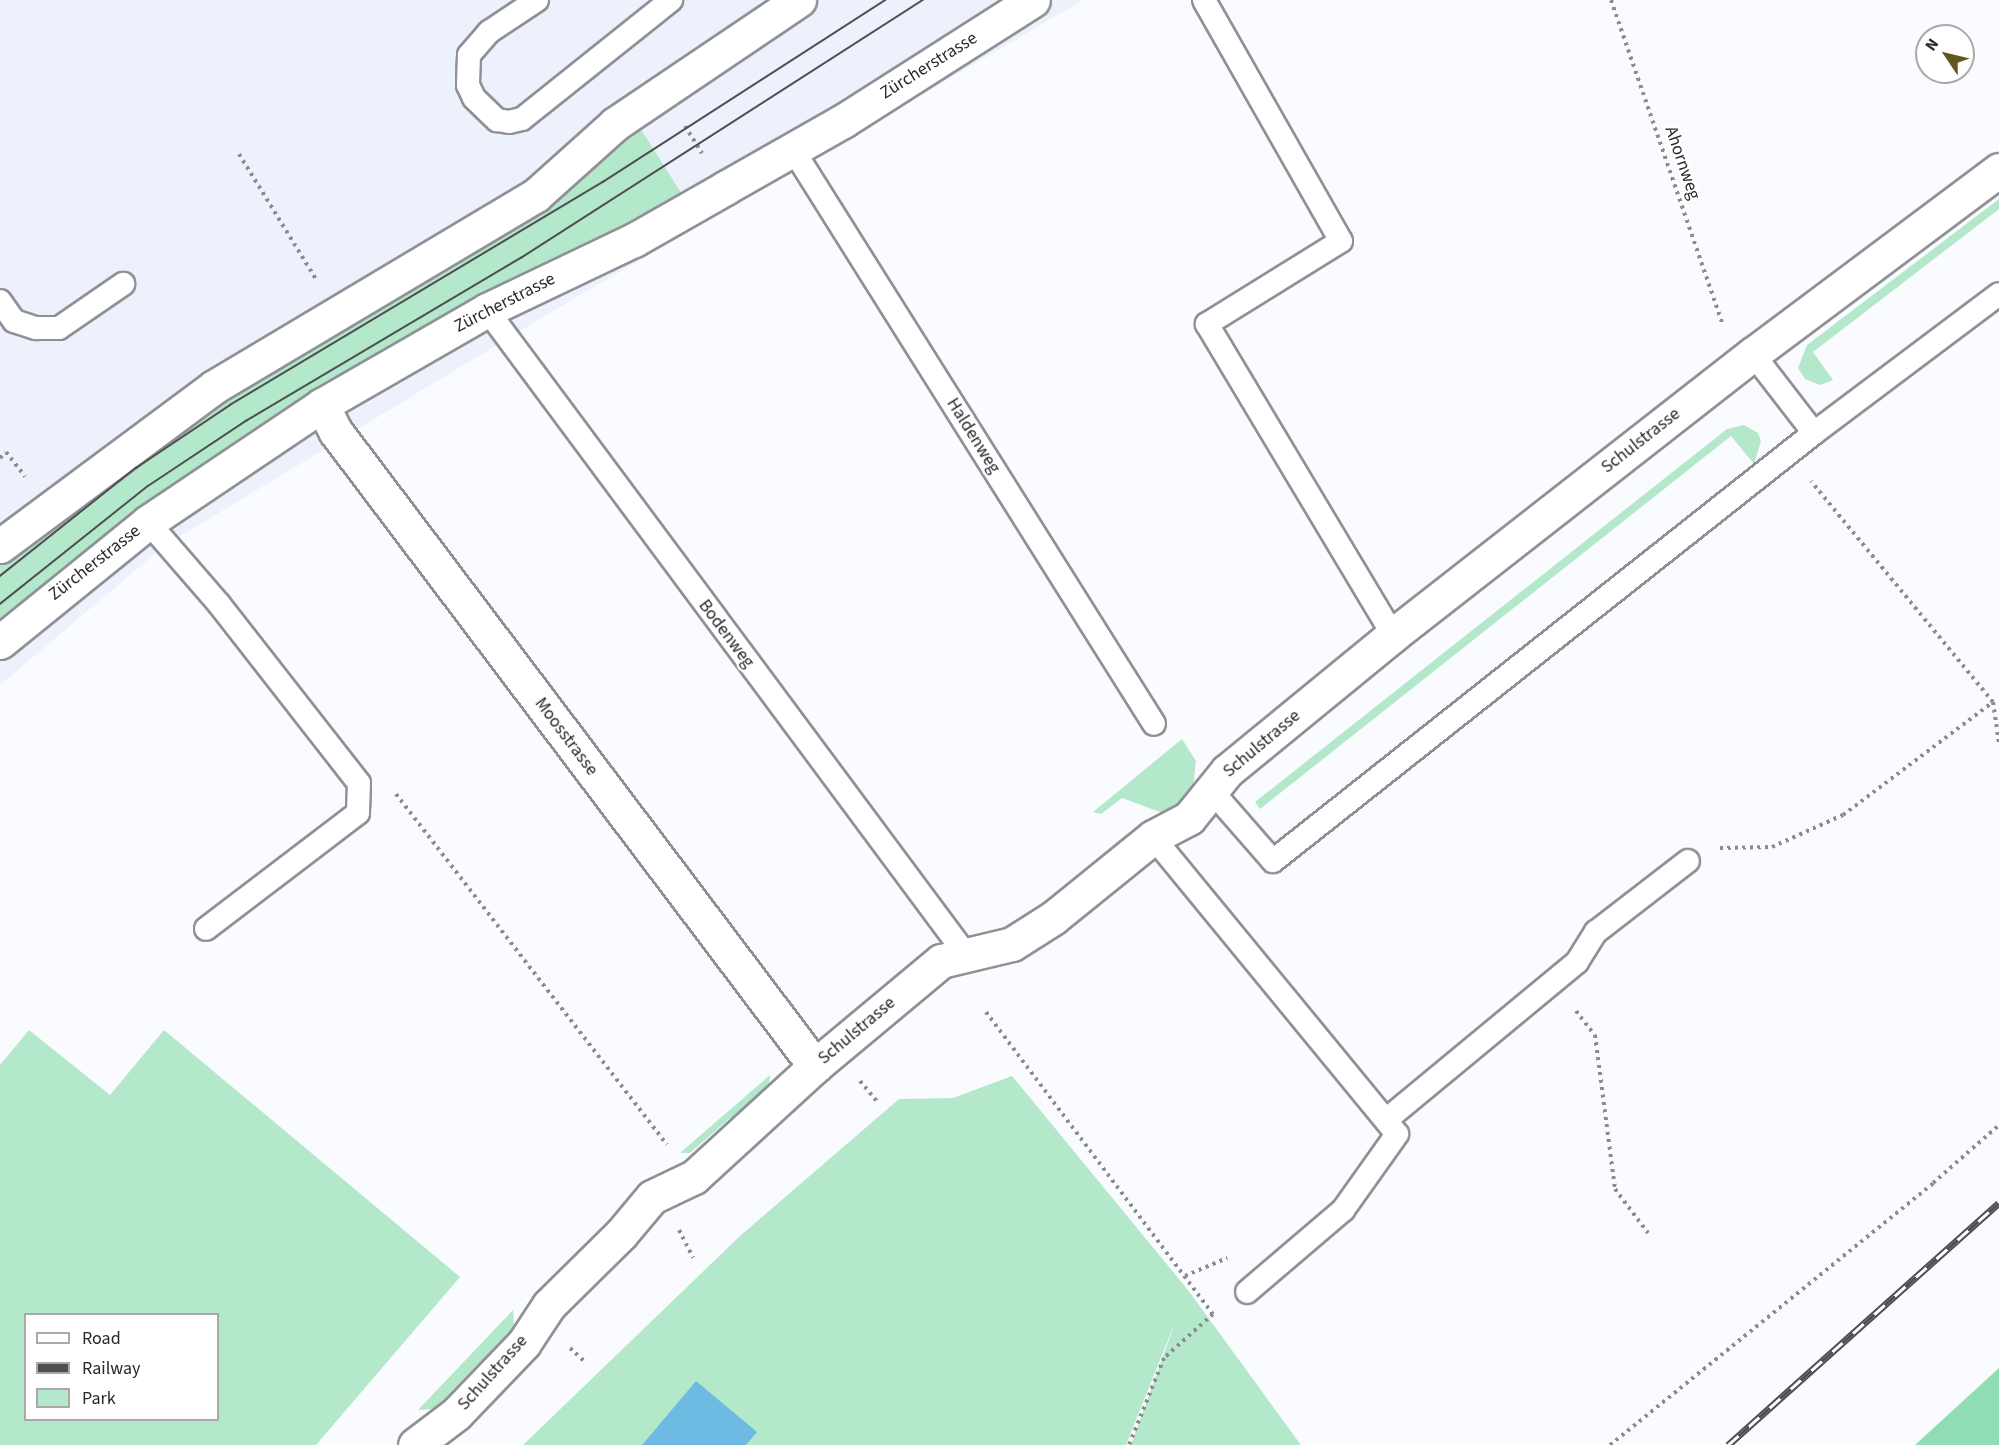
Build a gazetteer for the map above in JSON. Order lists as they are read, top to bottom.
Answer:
{
  "streets": {
    "street": ["Zürcherstrasse", "Schulstrasse", "Moosstrasse"],
    "lane": ["Haldenweg", "Bodenweg"],
    "path": ["Ahornweg"]
  },
  "crossings": [
    ["Zürcherstrasse", "Haldenweg"],
    ["Zürcherstrasse", "Bodenweg"],
    ["Zürcherstrasse", "Moosstrasse"],
    ["Schulstrasse", "Bodenweg"],
    ["Schulstrasse", "Moosstrasse"]
  ],
  "legend": ["Road", "Railway", "Park"],
  "north": "top left"
}
